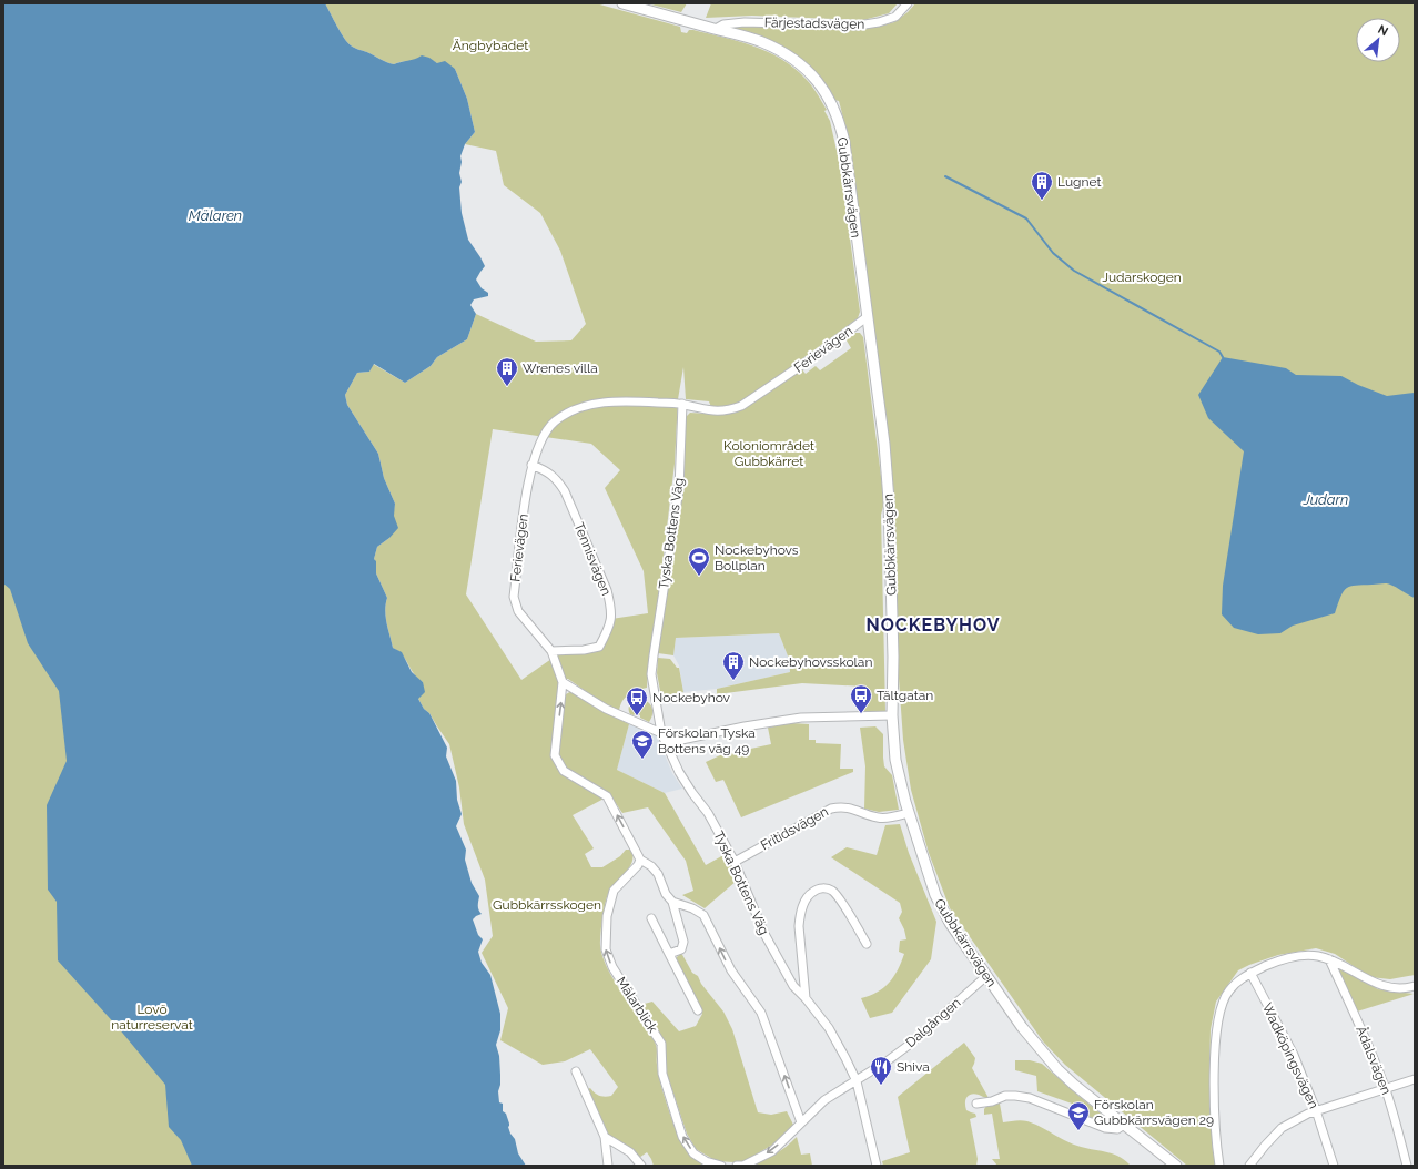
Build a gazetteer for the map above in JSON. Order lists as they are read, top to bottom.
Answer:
{
  "streets": {
    "street": [
      "Färjestadsvägen",
      "Gubbkärrsvägen",
      "Ferievägen",
      "Tyska Bottens Väg",
      "Tennisvägen",
      "Fritidsvägen",
      "Mälarblick",
      "Dalgången",
      "Wadköpingsvägen",
      "Ådalsvägen"
    ]
  },
  "crossings": [
    ["Färjestadsvägen", "Gubbkärrsvägen"],
    ["Gubbkärrsvägen", "Ferievägen"],
    ["Gubbkärrsvägen", "Fritidsvägen"],
    ["Gubbkärrsvägen", "Dalgången"],
    ["Ferievägen", "Tyska Bottens Väg"],
    ["Ferievägen", "Tennisvägen"],
    ["Ferievägen", "Mälarblick"],
    ["Tyska Bottens Väg", "Fritidsvägen"],
    ["Tyska Bottens Väg", "Dalgången"]
  ],
  "districts": ["NOCKEBYHOV"],
  "water": ["Mälaren", "Judarn"],
  "parks": [
    "Ängbybadet",
    "Judarskogen",
    "Koloniområdet Gubbkärret",
    "Gubbkärrsskogen",
    "Lovö naturreservat"
  ],
  "places": {
    "building": ["Lugnet", "Wrenes villa", "Nockebyhovsskolan"],
    "sports": ["Nockebyhovs Bollplan"],
    "bus stop": ["Tältgatan", "Nockebyhov"],
    "school or university": ["Förskolan Tyska Bottens väg 49", "Förskolan Gubbkärrsvägen 29"],
    "restaurant": ["Shiva"]
  },
  "north": "top right"
}
